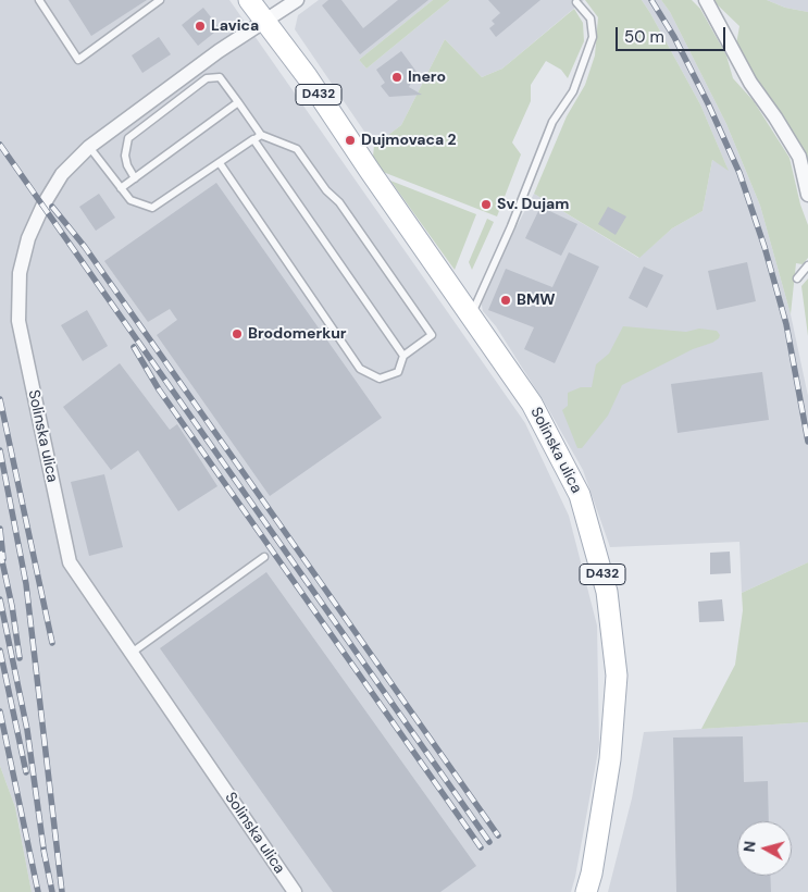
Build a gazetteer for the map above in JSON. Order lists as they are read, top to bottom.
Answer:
{
  "streets": {
    "main road": ["D432", "Solinska ulica"]
  },
  "places": [
    "Lavica",
    "Inero",
    "Dujmovaca 2",
    "Sv. Dujam",
    "BMW",
    "Brodomerkur"
  ],
  "scale_bar": "50 m",
  "north": "left"
}
